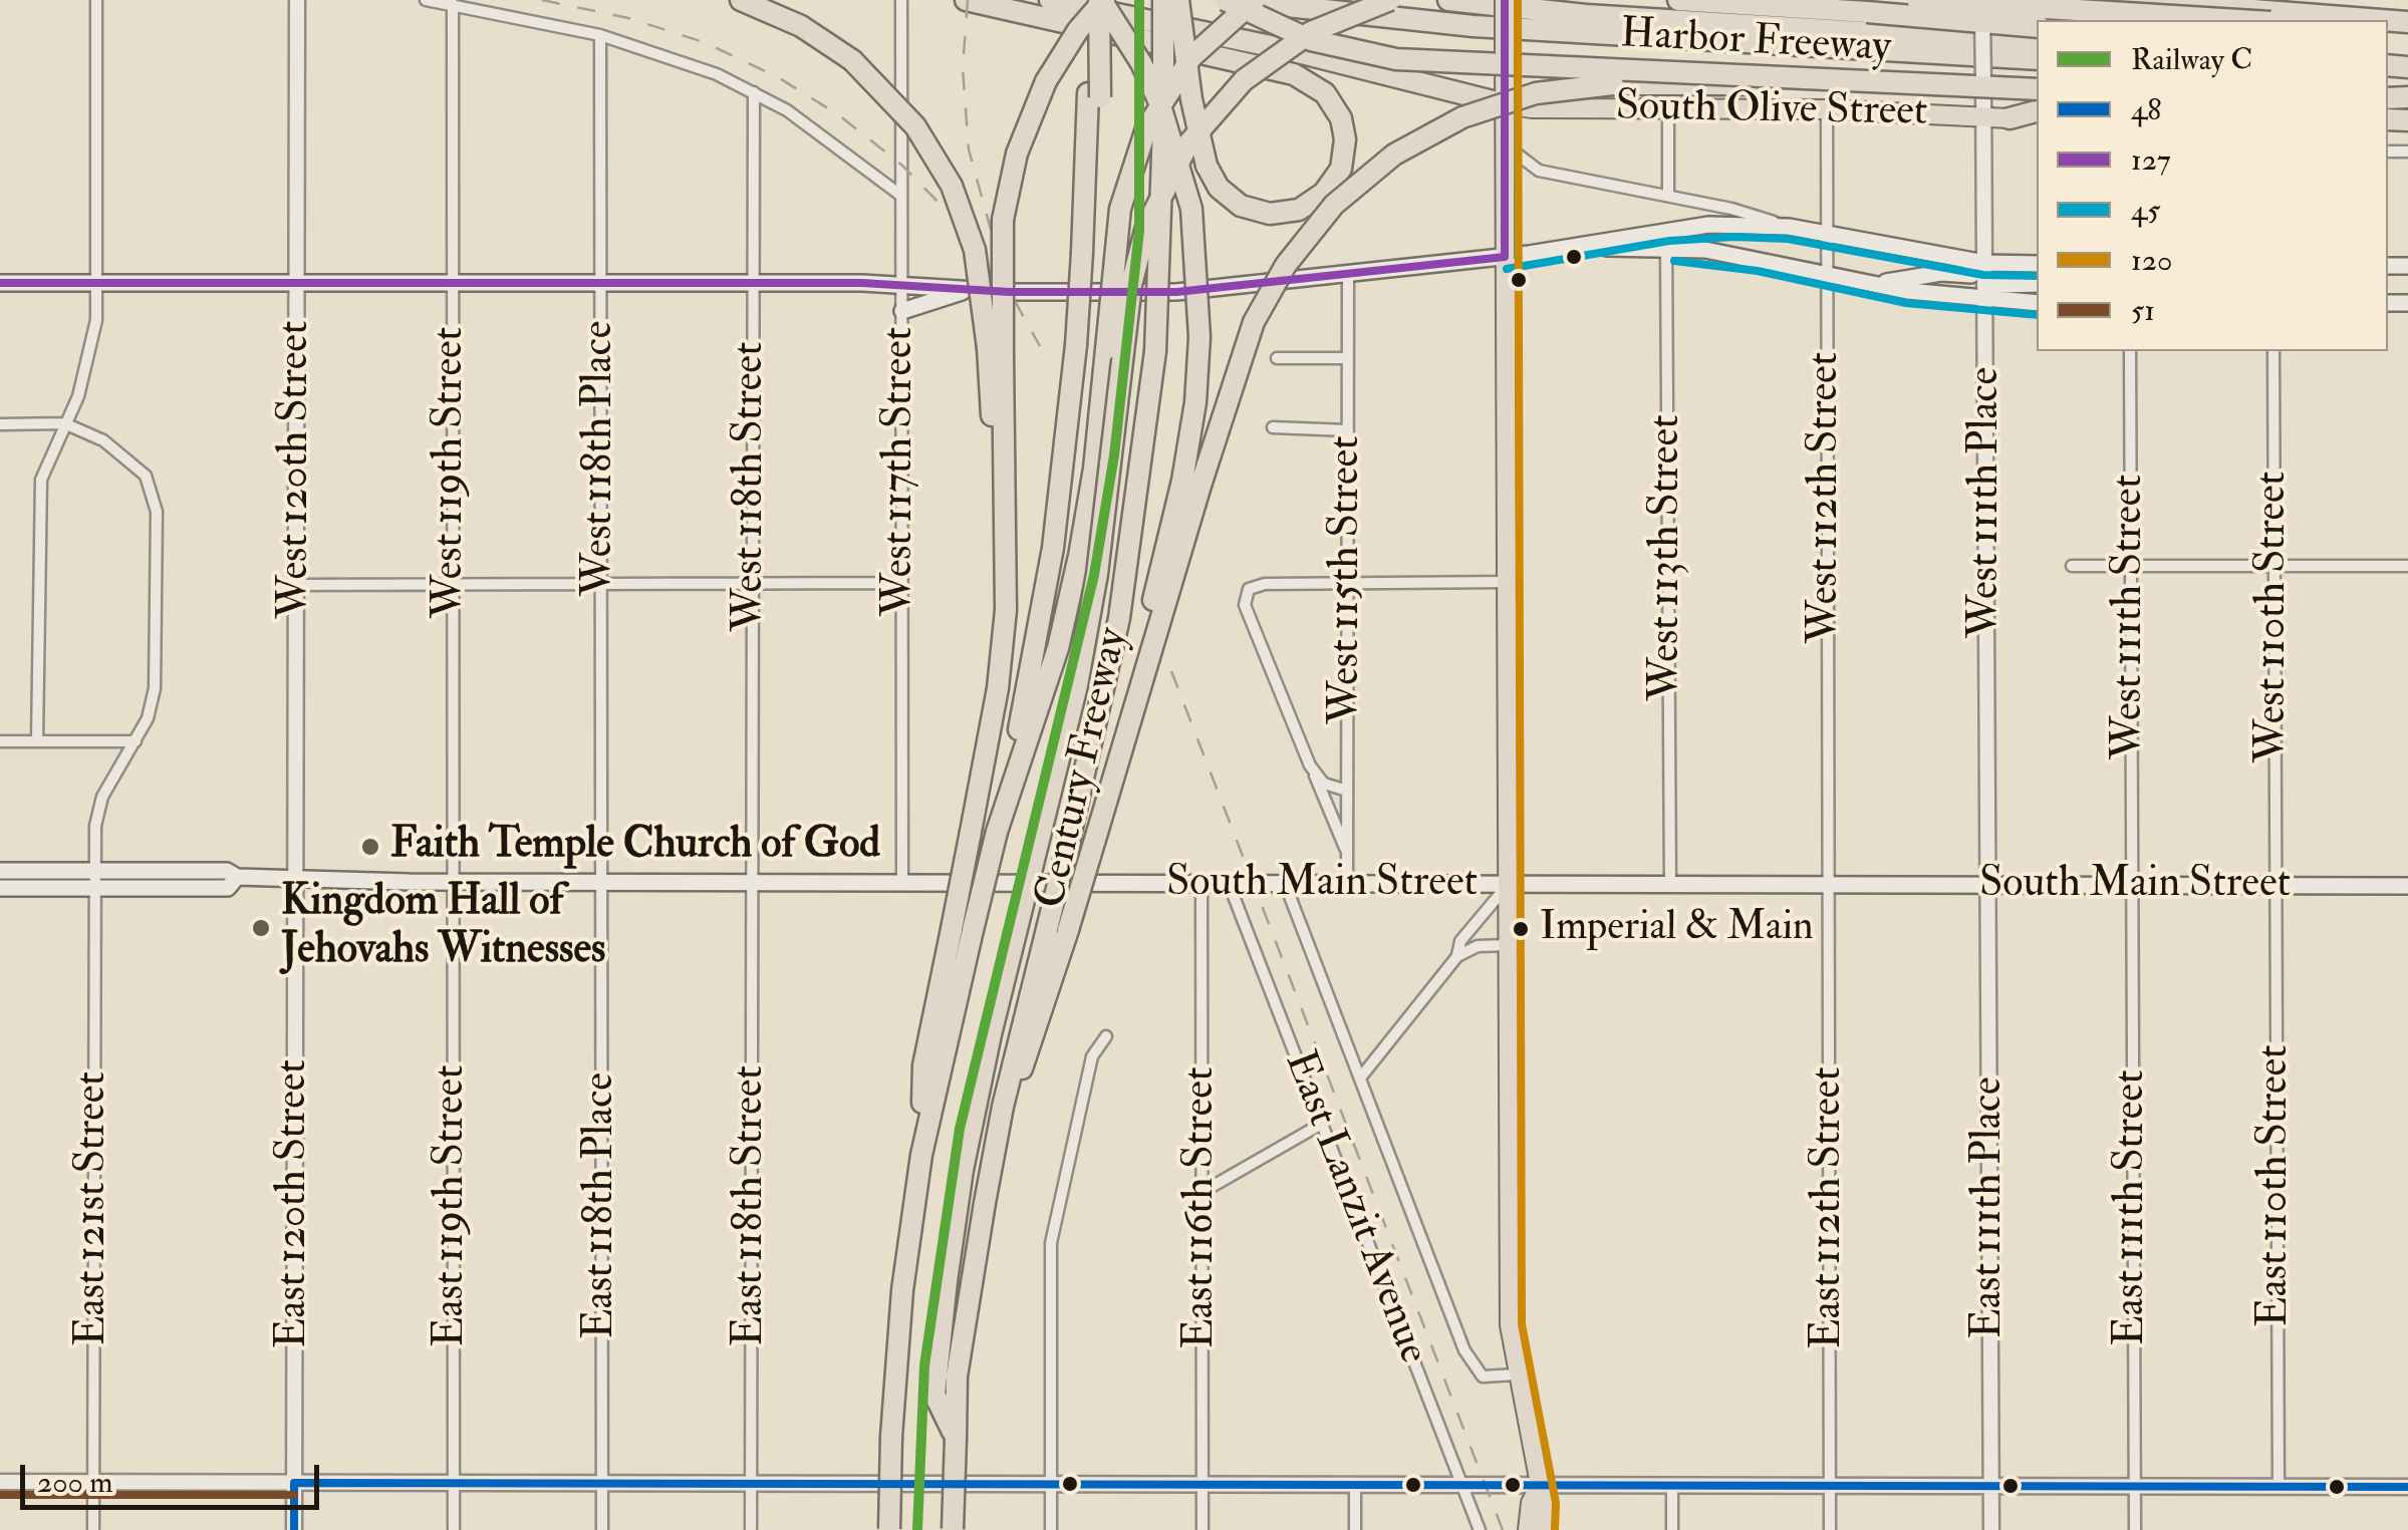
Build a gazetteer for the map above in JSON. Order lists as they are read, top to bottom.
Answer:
{
  "streets": {
    "highway": ["Harbor Freeway", "Century Freeway"],
    "main road": ["South Olive Street", "South Main Street"],
    "street": [
      "West 118th Place",
      "West 120th Street",
      "West 117th Street",
      "West 119th Street",
      "West 118th Street",
      "West 112th Street",
      "West 111th Place",
      "West 113th Street",
      "West 115th Street",
      "West 111th Street",
      "West 110th Street",
      "East 110th Street",
      "East 120th Street",
      "East 119th Street",
      "East 118th Place",
      "East 118th Street",
      "East 116th Street",
      "East Lanzit Avenue",
      "East 112th Street",
      "East 111th Place",
      "East 111th Street",
      "East 121st Street"
    ]
  },
  "crossings": [
    ["South Olive Street", "West 112th Street"],
    ["South Olive Street", "West 111th Place"],
    ["West 118th Place", "South Main Street"],
    ["West 118th Place", "East 118th Place"],
    ["West 120th Street", "South Main Street"],
    ["West 120th Street", "East 120th Street"],
    ["West 117th Street", "South Main Street"],
    ["West 119th Street", "South Main Street"],
    ["West 119th Street", "East 119th Street"],
    ["West 118th Street", "South Main Street"],
    ["West 118th Street", "East 118th Street"],
    ["West 112th Street", "South Main Street"],
    ["West 112th Street", "East 112th Street"],
    ["West 111th Place", "South Main Street"],
    ["West 111th Place", "East 111th Place"],
    ["West 113th Street", "South Main Street"],
    ["West 115th Street", "South Main Street"],
    ["West 111th Street", "South Main Street"],
    ["West 111th Street", "East 111th Street"],
    ["West 110th Street", "South Main Street"],
    ["West 110th Street", "East 110th Street"],
    ["South Main Street", "East 110th Street"],
    ["South Main Street", "East 120th Street"],
    ["South Main Street", "East 119th Street"],
    ["South Main Street", "East 118th Place"],
    ["South Main Street", "East 118th Street"],
    ["South Main Street", "East 116th Street"],
    ["South Main Street", "East Lanzit Avenue"],
    ["South Main Street", "East 112th Street"],
    ["South Main Street", "East 111th Place"],
    ["South Main Street", "East 111th Street"],
    ["South Main Street", "East 121st Street"]
  ],
  "places": ["Faith Temple Church of God", "Kingdom Hall of Jehovahs Witnesses", "Imperial & Main"],
  "lines": [
    "rail line C",
    "transit line 127",
    "transit line 45",
    "transit line 120",
    "transit line 48",
    "transit line 51"
  ],
  "legend": [
    "Railway C",
    "48",
    "127",
    "45",
    "120",
    "51"
  ],
  "scale_bar": "200 m"
}
